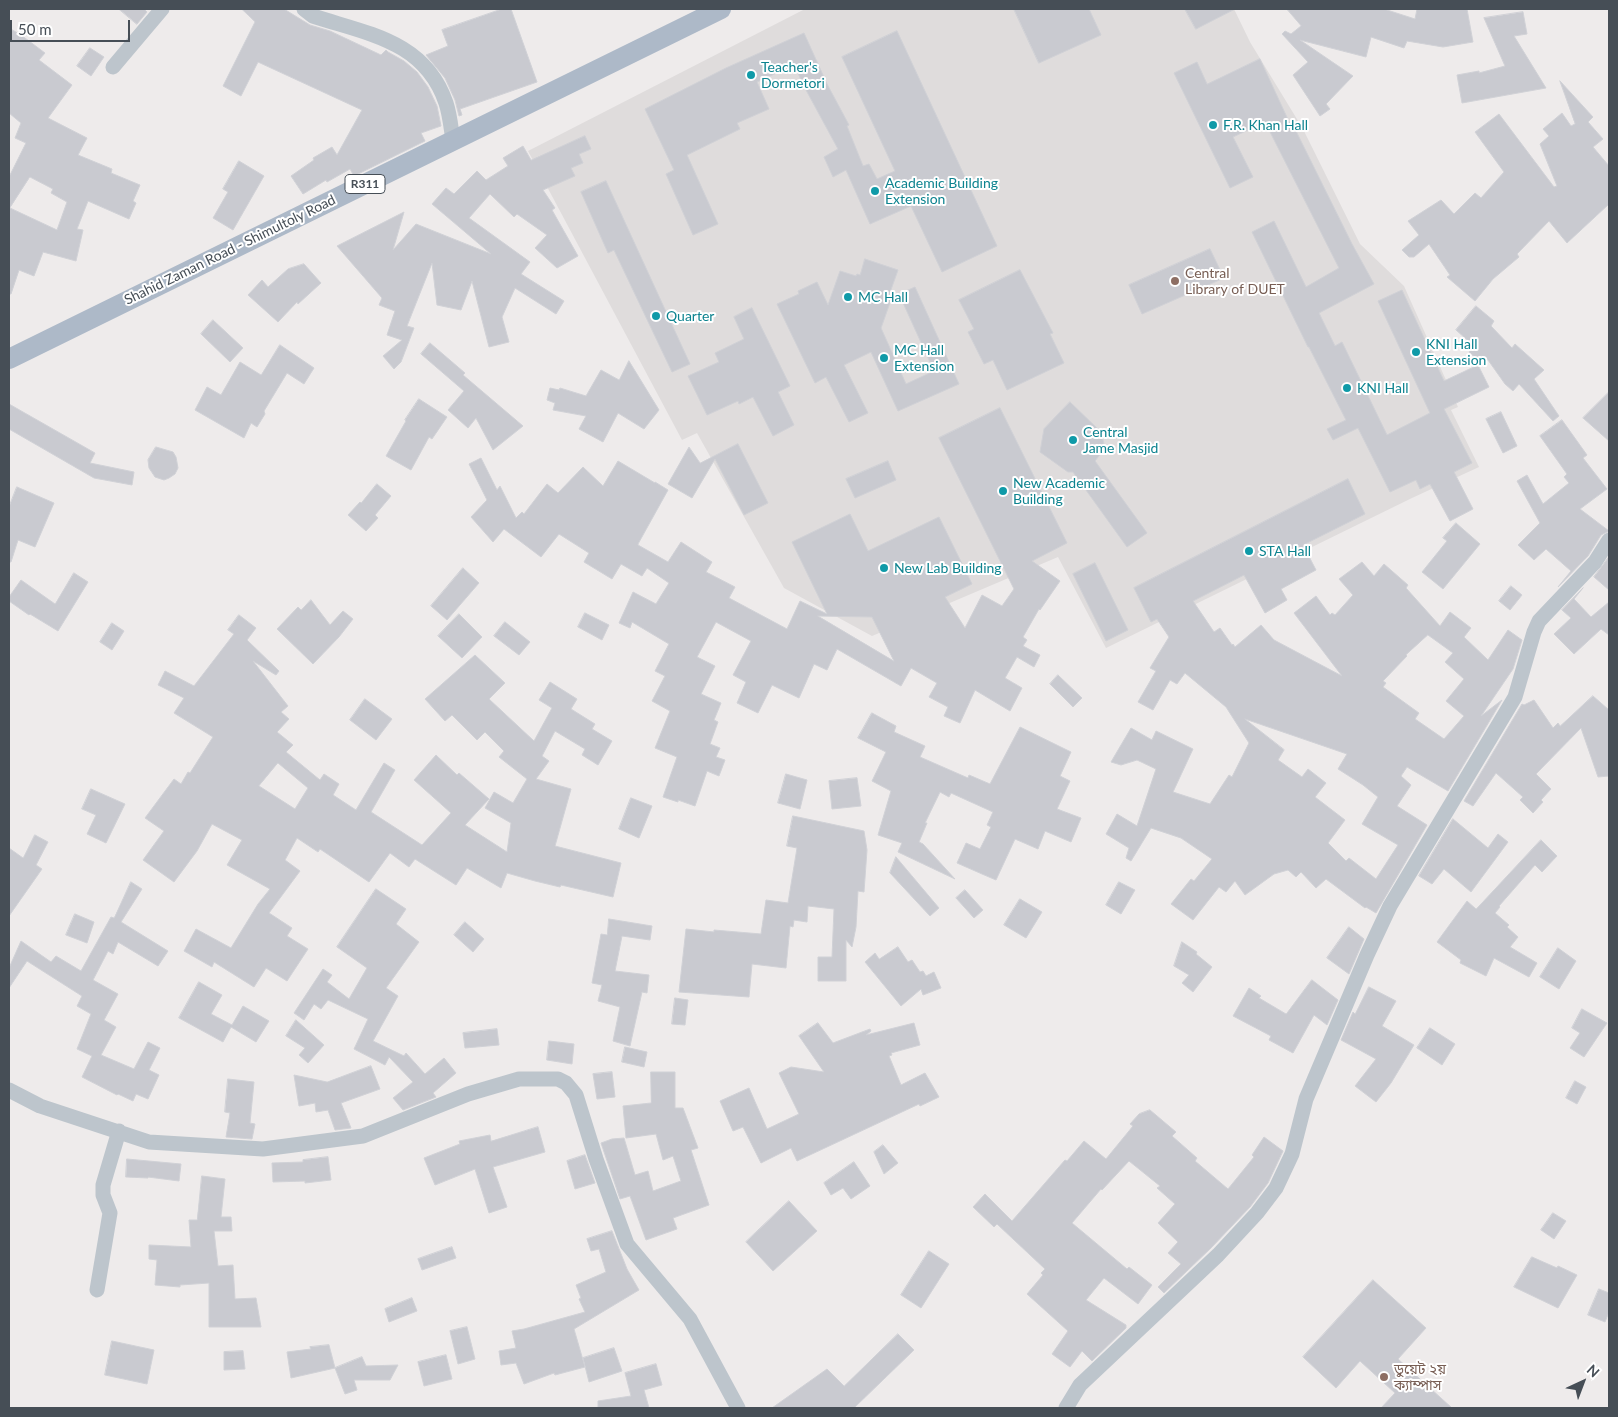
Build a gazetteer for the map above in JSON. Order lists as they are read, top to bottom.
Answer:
{
  "streets": {
    "main road": ["R311", "Shahid Zaman Road - Shimultoly Road"]
  },
  "places": [
    "Teacher's Dormetori",
    "F.R. Khan Hall",
    "Academic Building Extension",
    "Central Library of DUET",
    "MC Hall",
    "Quarter",
    "KNI Hall Extension",
    "MC Hall Extension",
    "KNI Hall",
    "Central Jame Masjid",
    "New Academic Building",
    "STA Hall",
    "New Lab Building",
    "ডুয়েট ২য় ক্যাম্পাস"
  ],
  "scale_bar": "50 m",
  "north": "top right"
}
